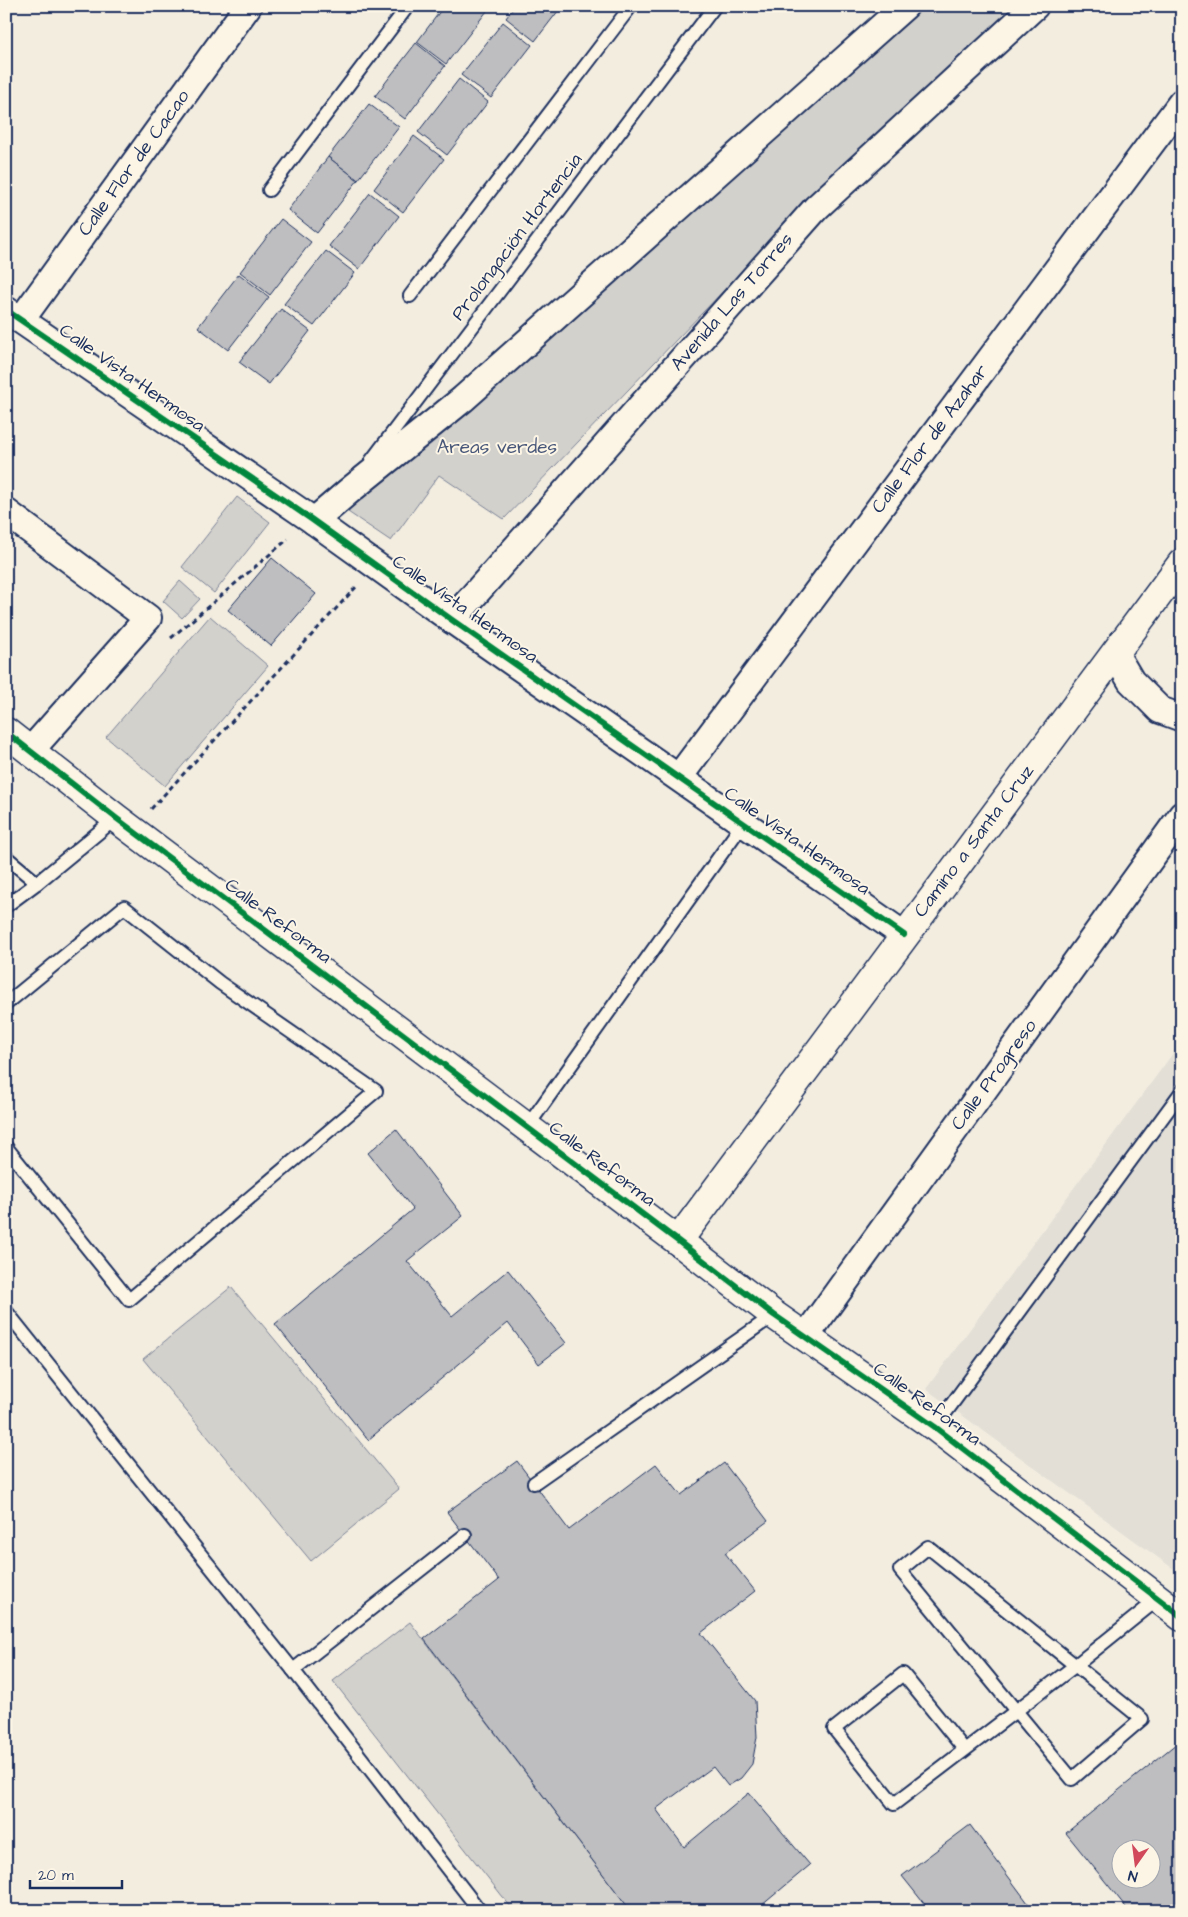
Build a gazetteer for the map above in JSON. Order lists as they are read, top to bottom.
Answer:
{
  "streets": {
    "street": [
      "Calle Flor de Cacao",
      "Avenida Las Torres",
      "Calle Vista Hermosa",
      "Calle Flor de Azahar",
      "Camino a Santa Cruz",
      "Calle Reforma",
      "Calle Progreso"
    ],
    "lane": ["Prolongación Hortencia"]
  },
  "crossings": [
    ["Calle Flor de Cacao", "Calle Vista Hermosa"],
    ["Avenida Las Torres", "Calle Vista Hermosa"],
    ["Calle Vista Hermosa", "Calle Flor de Azahar"],
    ["Calle Vista Hermosa", "Camino a Santa Cruz"],
    ["Camino a Santa Cruz", "Calle Reforma"],
    ["Calle Reforma", "Calle Progreso"]
  ],
  "parks": ["Areas verdes"],
  "scale_bar": "20 m",
  "north": "bottom"
}
